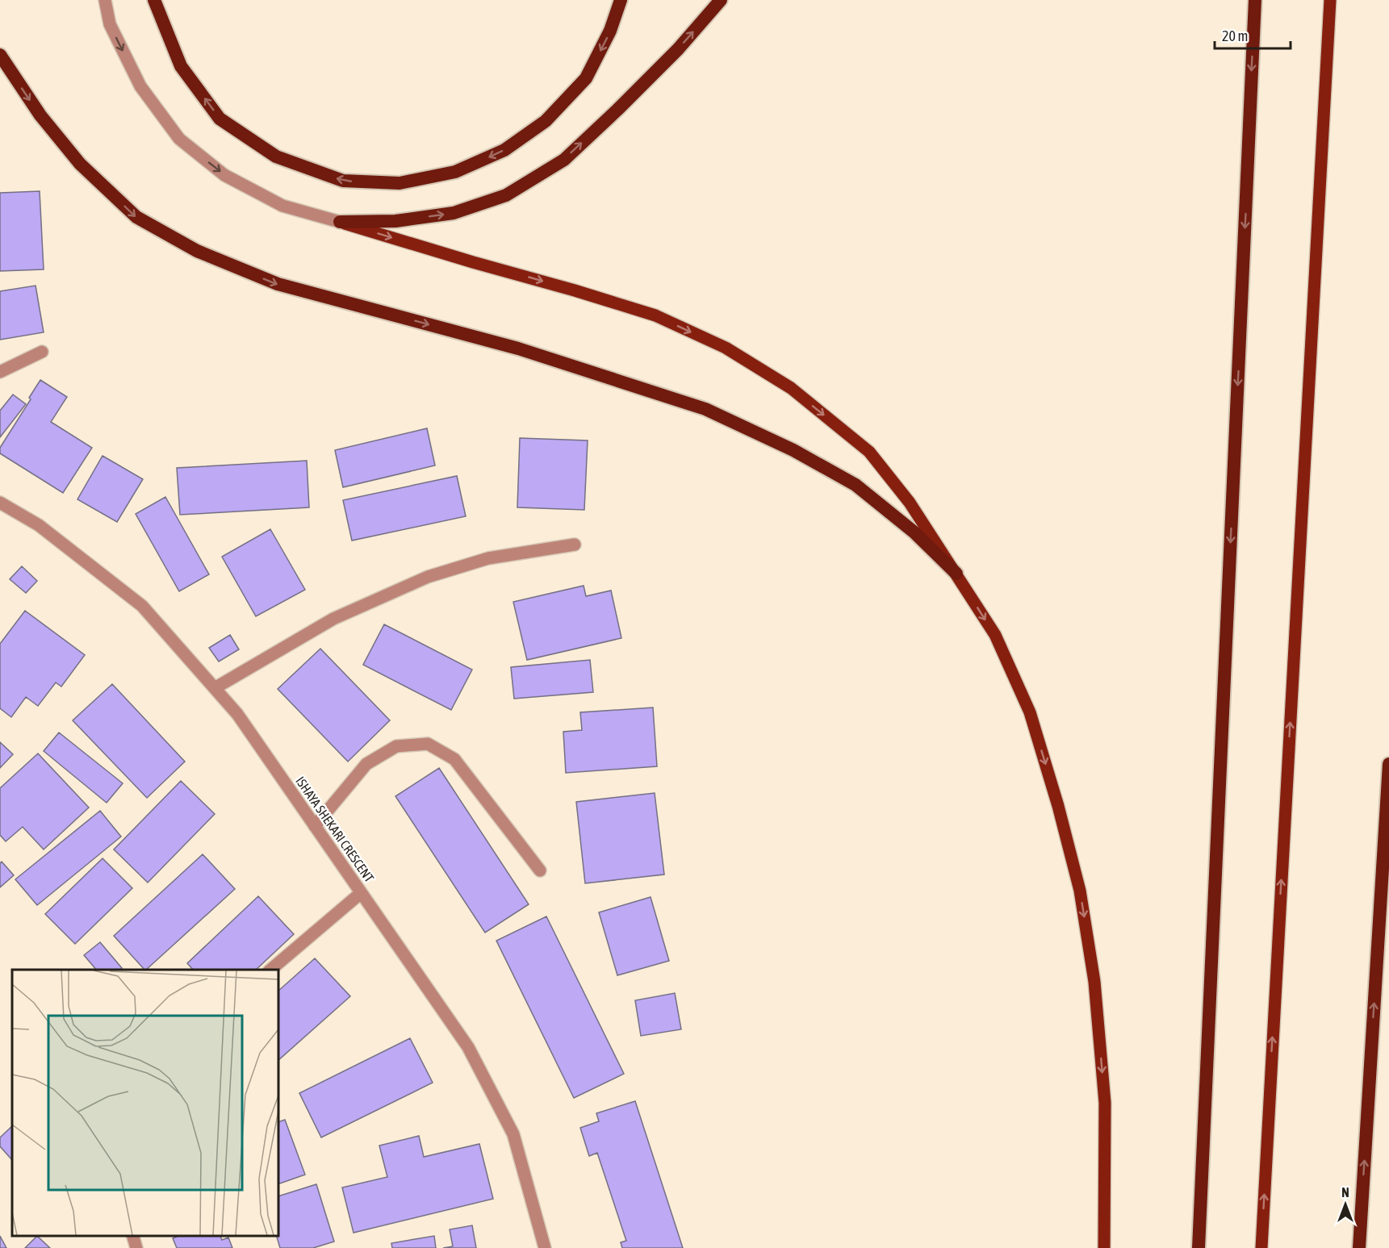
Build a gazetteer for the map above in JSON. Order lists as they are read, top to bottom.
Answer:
{
  "streets": {
    "street": ["ISHAYA SHEKARI CRESCENT"]
  },
  "scale_bar": "20 m",
  "north": "top"
}
